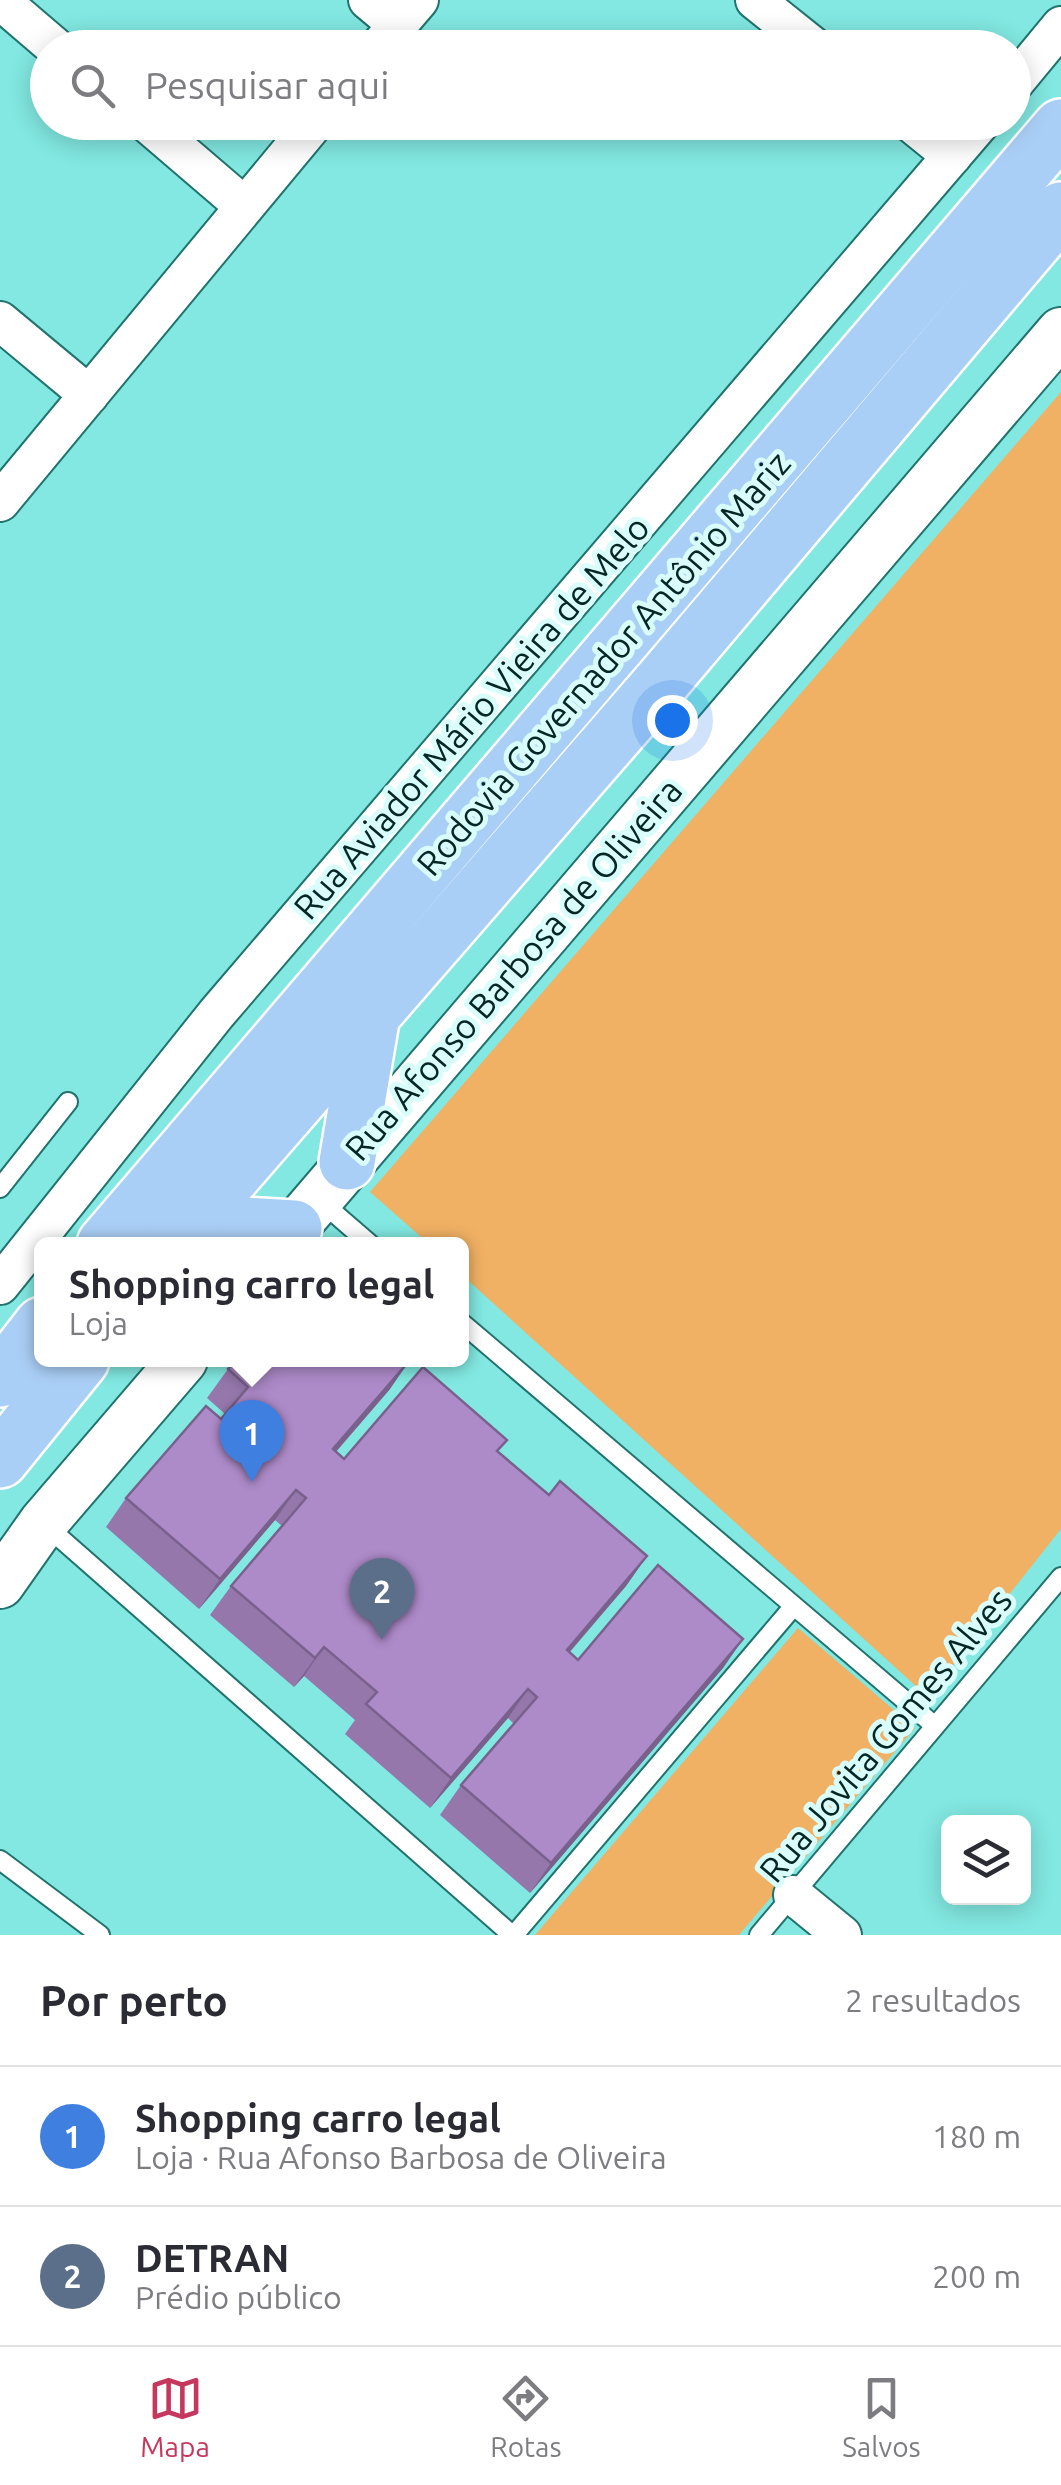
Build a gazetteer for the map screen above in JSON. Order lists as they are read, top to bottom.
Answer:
{
  "streets": {
    "highway": ["Rodovia Governador Antônio Mariz"],
    "street": ["Rua Aviador Mário Vieira de Melo", "Rua Afonso Barbosa de Oliveira"],
    "lane": ["Rua Jovita Gomes Alves"]
  },
  "page": {
    "search": "Pesquisar aqui",
    "popup": ["Shopping carro legal", "Loja"],
    "pins": ["1", "2"],
    "heading": ["Por perto", "2 resultados"],
    "list": [
      {
        "mark": "1",
        "name": "Shopping carro legal",
        "note": "Loja · Rua Afonso Barbosa de Oliveira",
        "value": "180 m"
      },
      {
        "mark": "2",
        "name": "DETRAN",
        "note": "Prédio público",
        "value": "200 m"
      }
    ],
    "nav": ["Mapa", "Rotas", "Salvos"]
  }
}
